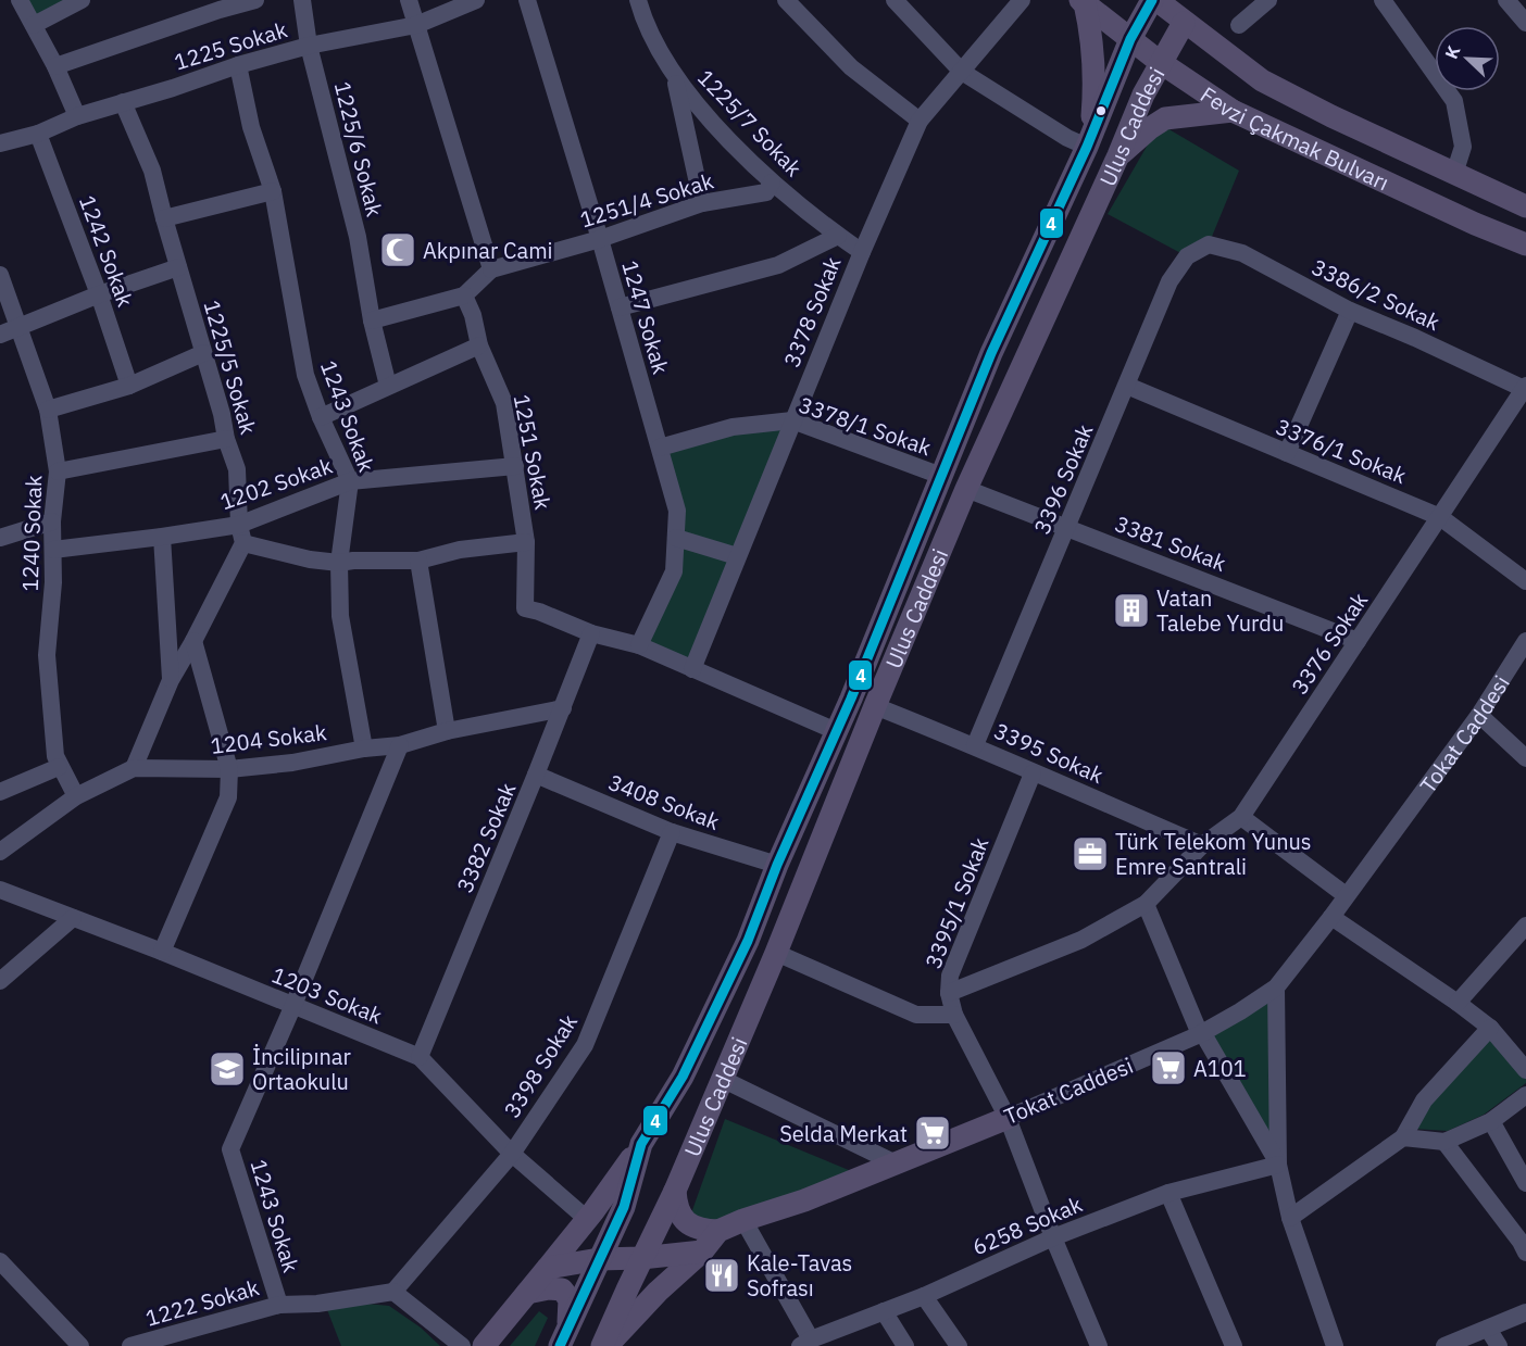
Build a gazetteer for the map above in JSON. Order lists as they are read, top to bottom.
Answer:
{
  "streets": {
    "main road": ["Ulus Caddesi", "Fevzi Çakmak Bulvarı", "Tokat Caddesi"],
    "street": [
      "1225 Sokak",
      "1225/7 Sokak",
      "1225/6 Sokak",
      "1251/4 Sokak",
      "1242 Sokak",
      "3386/2 Sokak",
      "3378 Sokak",
      "1247 Sokak",
      "1225/5 Sokak",
      "1243 Sokak",
      "3378/1 Sokak",
      "3376/1 Sokak",
      "1251 Sokak",
      "3396 Sokak",
      "1202 Sokak",
      "1240 Sokak",
      "3381 Sokak",
      "3376 Sokak",
      "1204 Sokak",
      "3395 Sokak",
      "3408 Sokak",
      "3382 Sokak",
      "3395/1 Sokak",
      "1203 Sokak",
      "3398 Sokak",
      "6258 Sokak",
      "1222 Sokak"
    ]
  },
  "crossings": [
    ["1225 Sokak", "1225/6 Sokak"],
    ["1225 Sokak", "1242 Sokak"],
    ["1225 Sokak", "1225/5 Sokak"],
    ["1225 Sokak", "1243 Sokak"],
    ["1225/7 Sokak", "1251/4 Sokak"],
    ["1225/7 Sokak", "3378 Sokak"],
    ["Ulus Caddesi", "Fevzi Çakmak Bulvarı"],
    ["Ulus Caddesi", "3378/1 Sokak"],
    ["Ulus Caddesi", "1251 Sokak"],
    ["Ulus Caddesi", "3381 Sokak"],
    ["Ulus Caddesi", "Tokat Caddesi"],
    ["Ulus Caddesi", "3395 Sokak"],
    ["Ulus Caddesi", "3408 Sokak"],
    ["1251/4 Sokak", "1247 Sokak"],
    ["3386/2 Sokak", "3396 Sokak"],
    ["3386/2 Sokak", "3376 Sokak"],
    ["3378 Sokak", "3378/1 Sokak"],
    ["3378 Sokak", "1251 Sokak"],
    ["1247 Sokak", "3378/1 Sokak"],
    ["1247 Sokak", "1251 Sokak"],
    ["1225/5 Sokak", "1202 Sokak"],
    ["1243 Sokak", "1202 Sokak"],
    ["1243 Sokak", "1204 Sokak"],
    ["1243 Sokak", "1203 Sokak"],
    ["1243 Sokak", "1222 Sokak"],
    ["3376/1 Sokak", "3396 Sokak"],
    ["3376/1 Sokak", "3376 Sokak"],
    ["1251 Sokak", "1202 Sokak"],
    ["1251 Sokak", "3382 Sokak"],
    ["3396 Sokak", "3381 Sokak"],
    ["3396 Sokak", "3395 Sokak"],
    ["1202 Sokak", "1240 Sokak"],
    ["1240 Sokak", "1204 Sokak"],
    ["3381 Sokak", "3376 Sokak"],
    ["3376 Sokak", "3395 Sokak"],
    ["3376 Sokak", "3395/1 Sokak"],
    ["Tokat Caddesi", "3395/1 Sokak"],
    ["1204 Sokak", "3382 Sokak"],
    ["3395 Sokak", "3395/1 Sokak"],
    ["3408 Sokak", "3382 Sokak"],
    ["3408 Sokak", "3398 Sokak"],
    ["3382 Sokak", "1203 Sokak"],
    ["3395/1 Sokak", "6258 Sokak"],
    ["1203 Sokak", "3398 Sokak"],
    ["3398 Sokak", "1222 Sokak"]
  ],
  "places": {
    "mosque": ["Akpınar Cami"],
    "building": ["Vatan Talebe Yurdu"],
    "office": ["Türk Telekom Yunus Emre Santrali"],
    "supermarket": ["A101", "Selda Merkat"],
    "school or university": ["İncilipınar Ortaokulu"],
    "restaurant": ["Kale-Tavas Sofrası"]
  },
  "lines": ["transit line 4"],
  "north": "top left"
}
